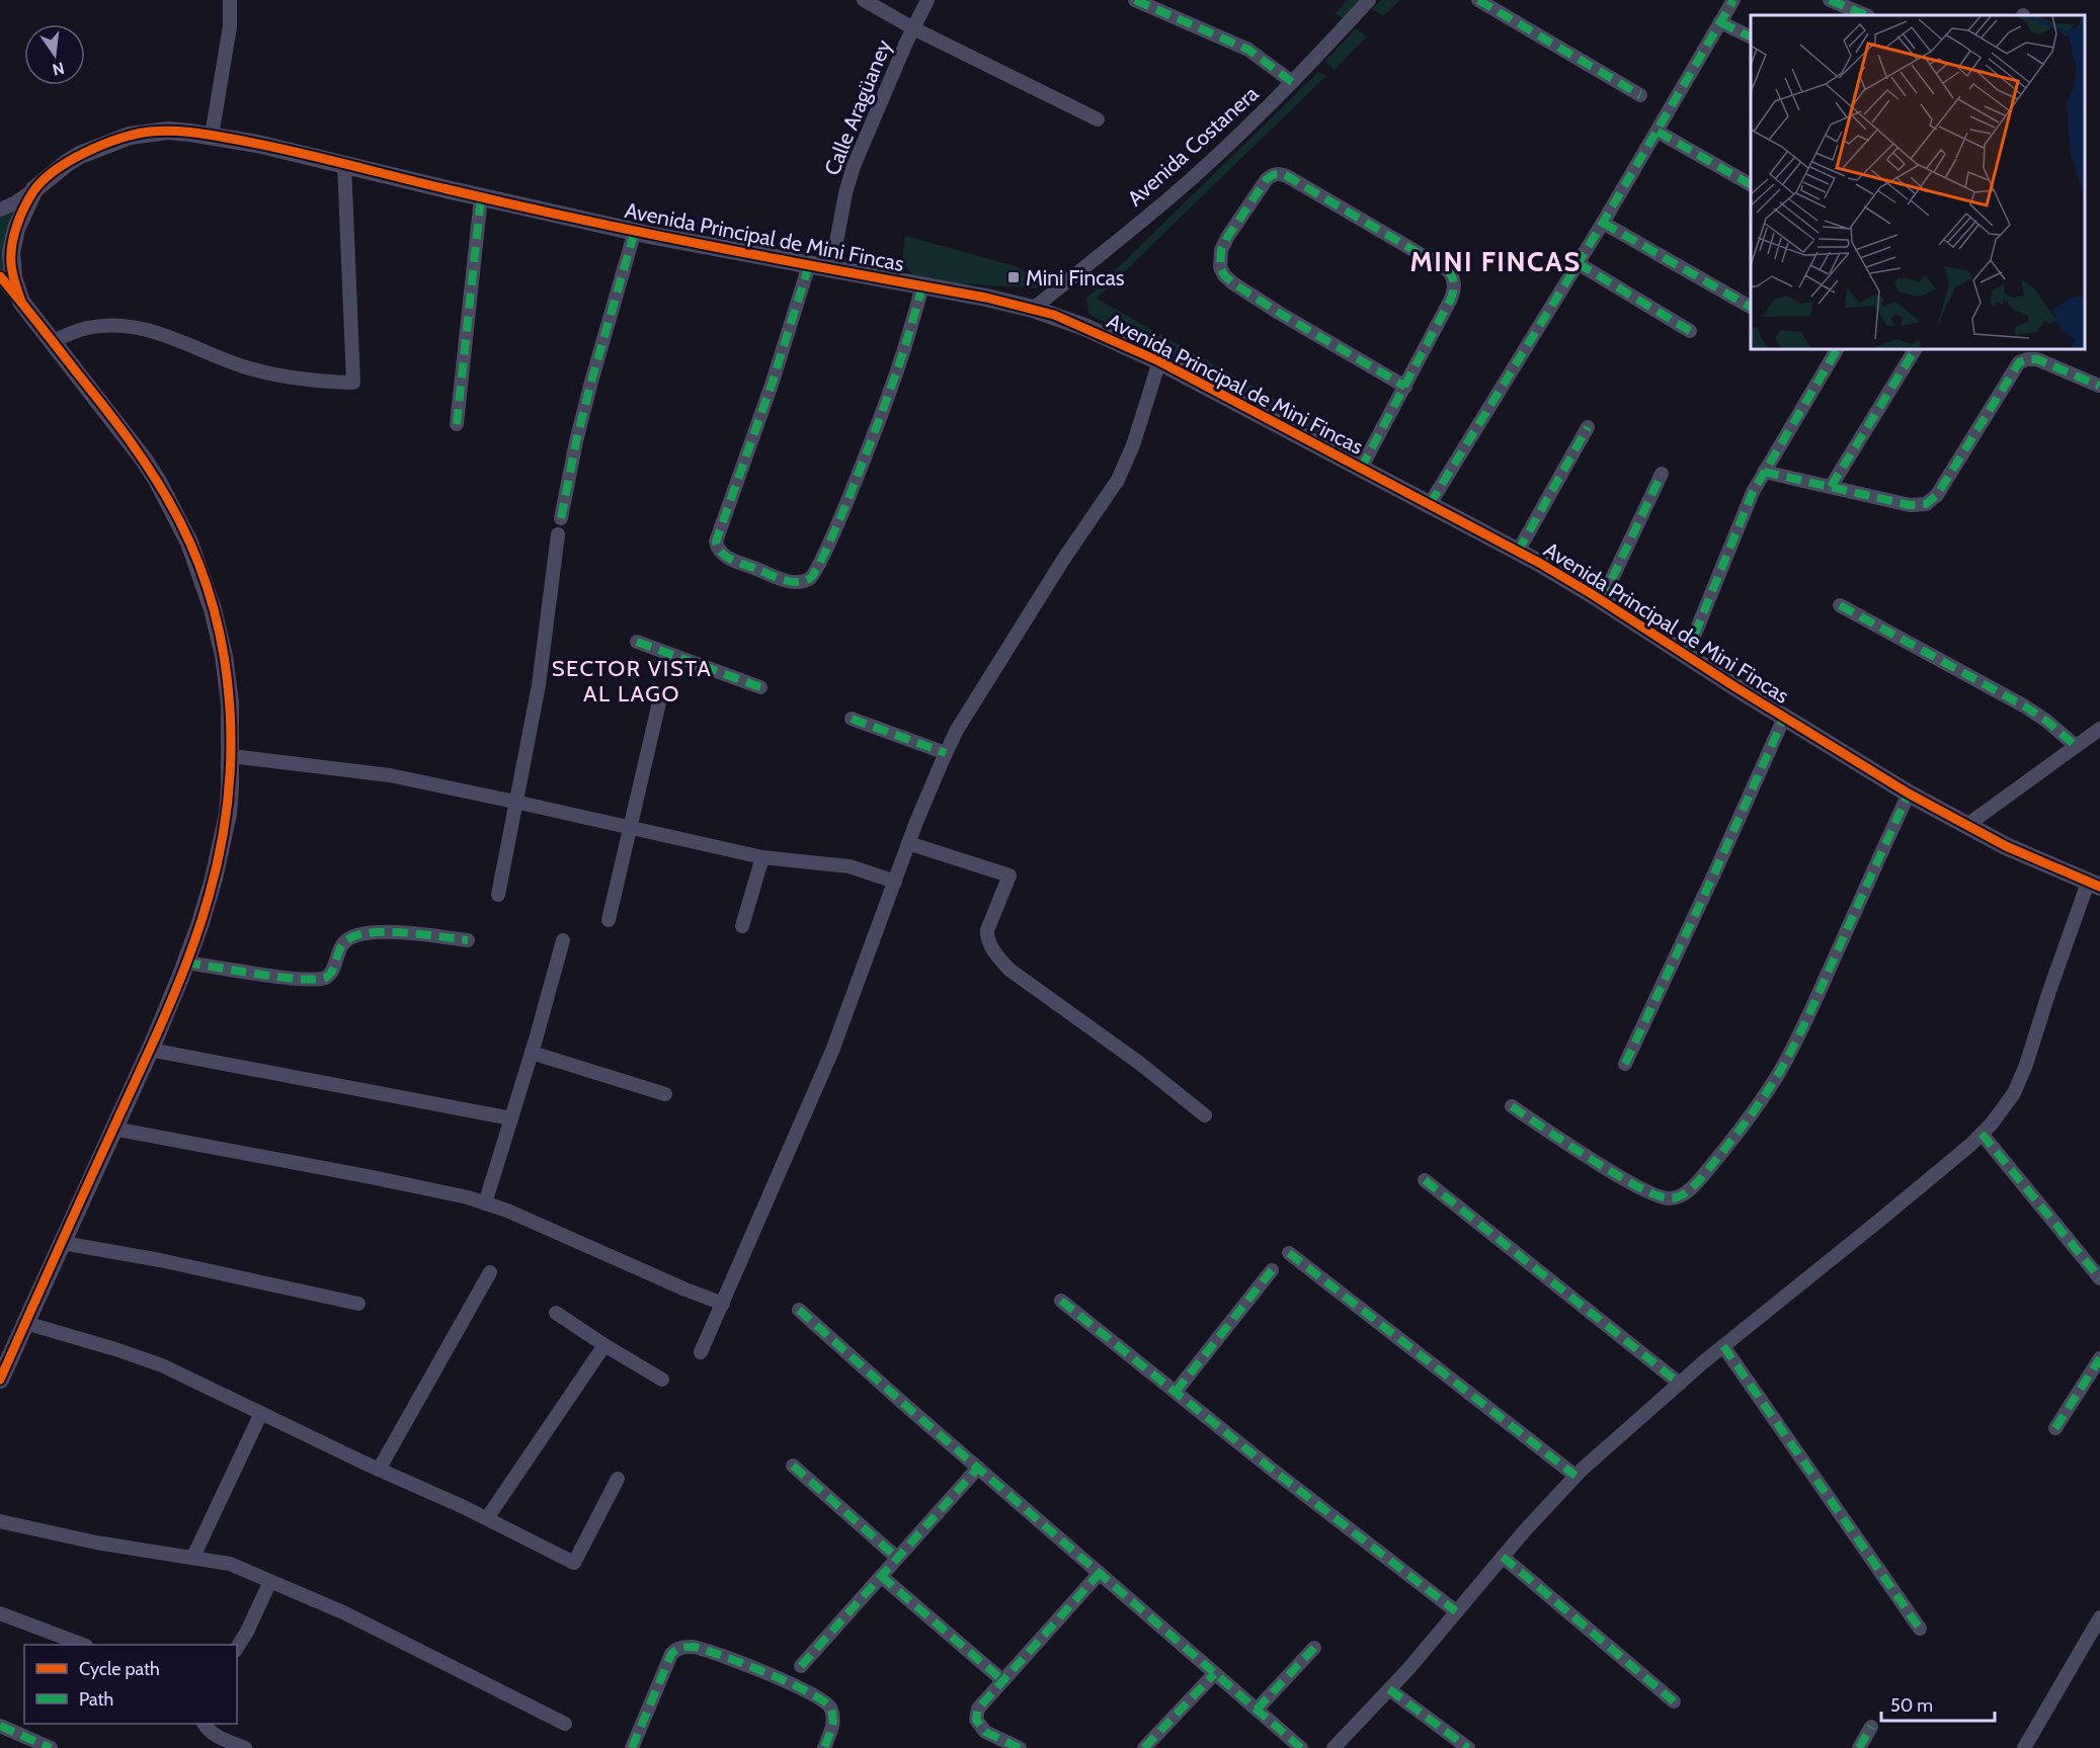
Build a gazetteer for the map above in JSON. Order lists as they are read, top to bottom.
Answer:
{
  "streets": {
    "street": ["Calle Aragüaney", "Avenida Costanera", "Avenida Principal de Mini Fincas"]
  },
  "crossings": [
    ["Calle Aragüaney", "Avenida Principal de Mini Fincas"],
    ["Avenida Costanera", "Avenida Principal de Mini Fincas"]
  ],
  "districts": ["MINI FINCAS", "SECTOR VISTA AL LAGO"],
  "places": {
    "transit": ["Mini Fincas"]
  },
  "legend": ["Cycle path", "Path"],
  "scale_bar": "50 m",
  "north": "bottom"
}
